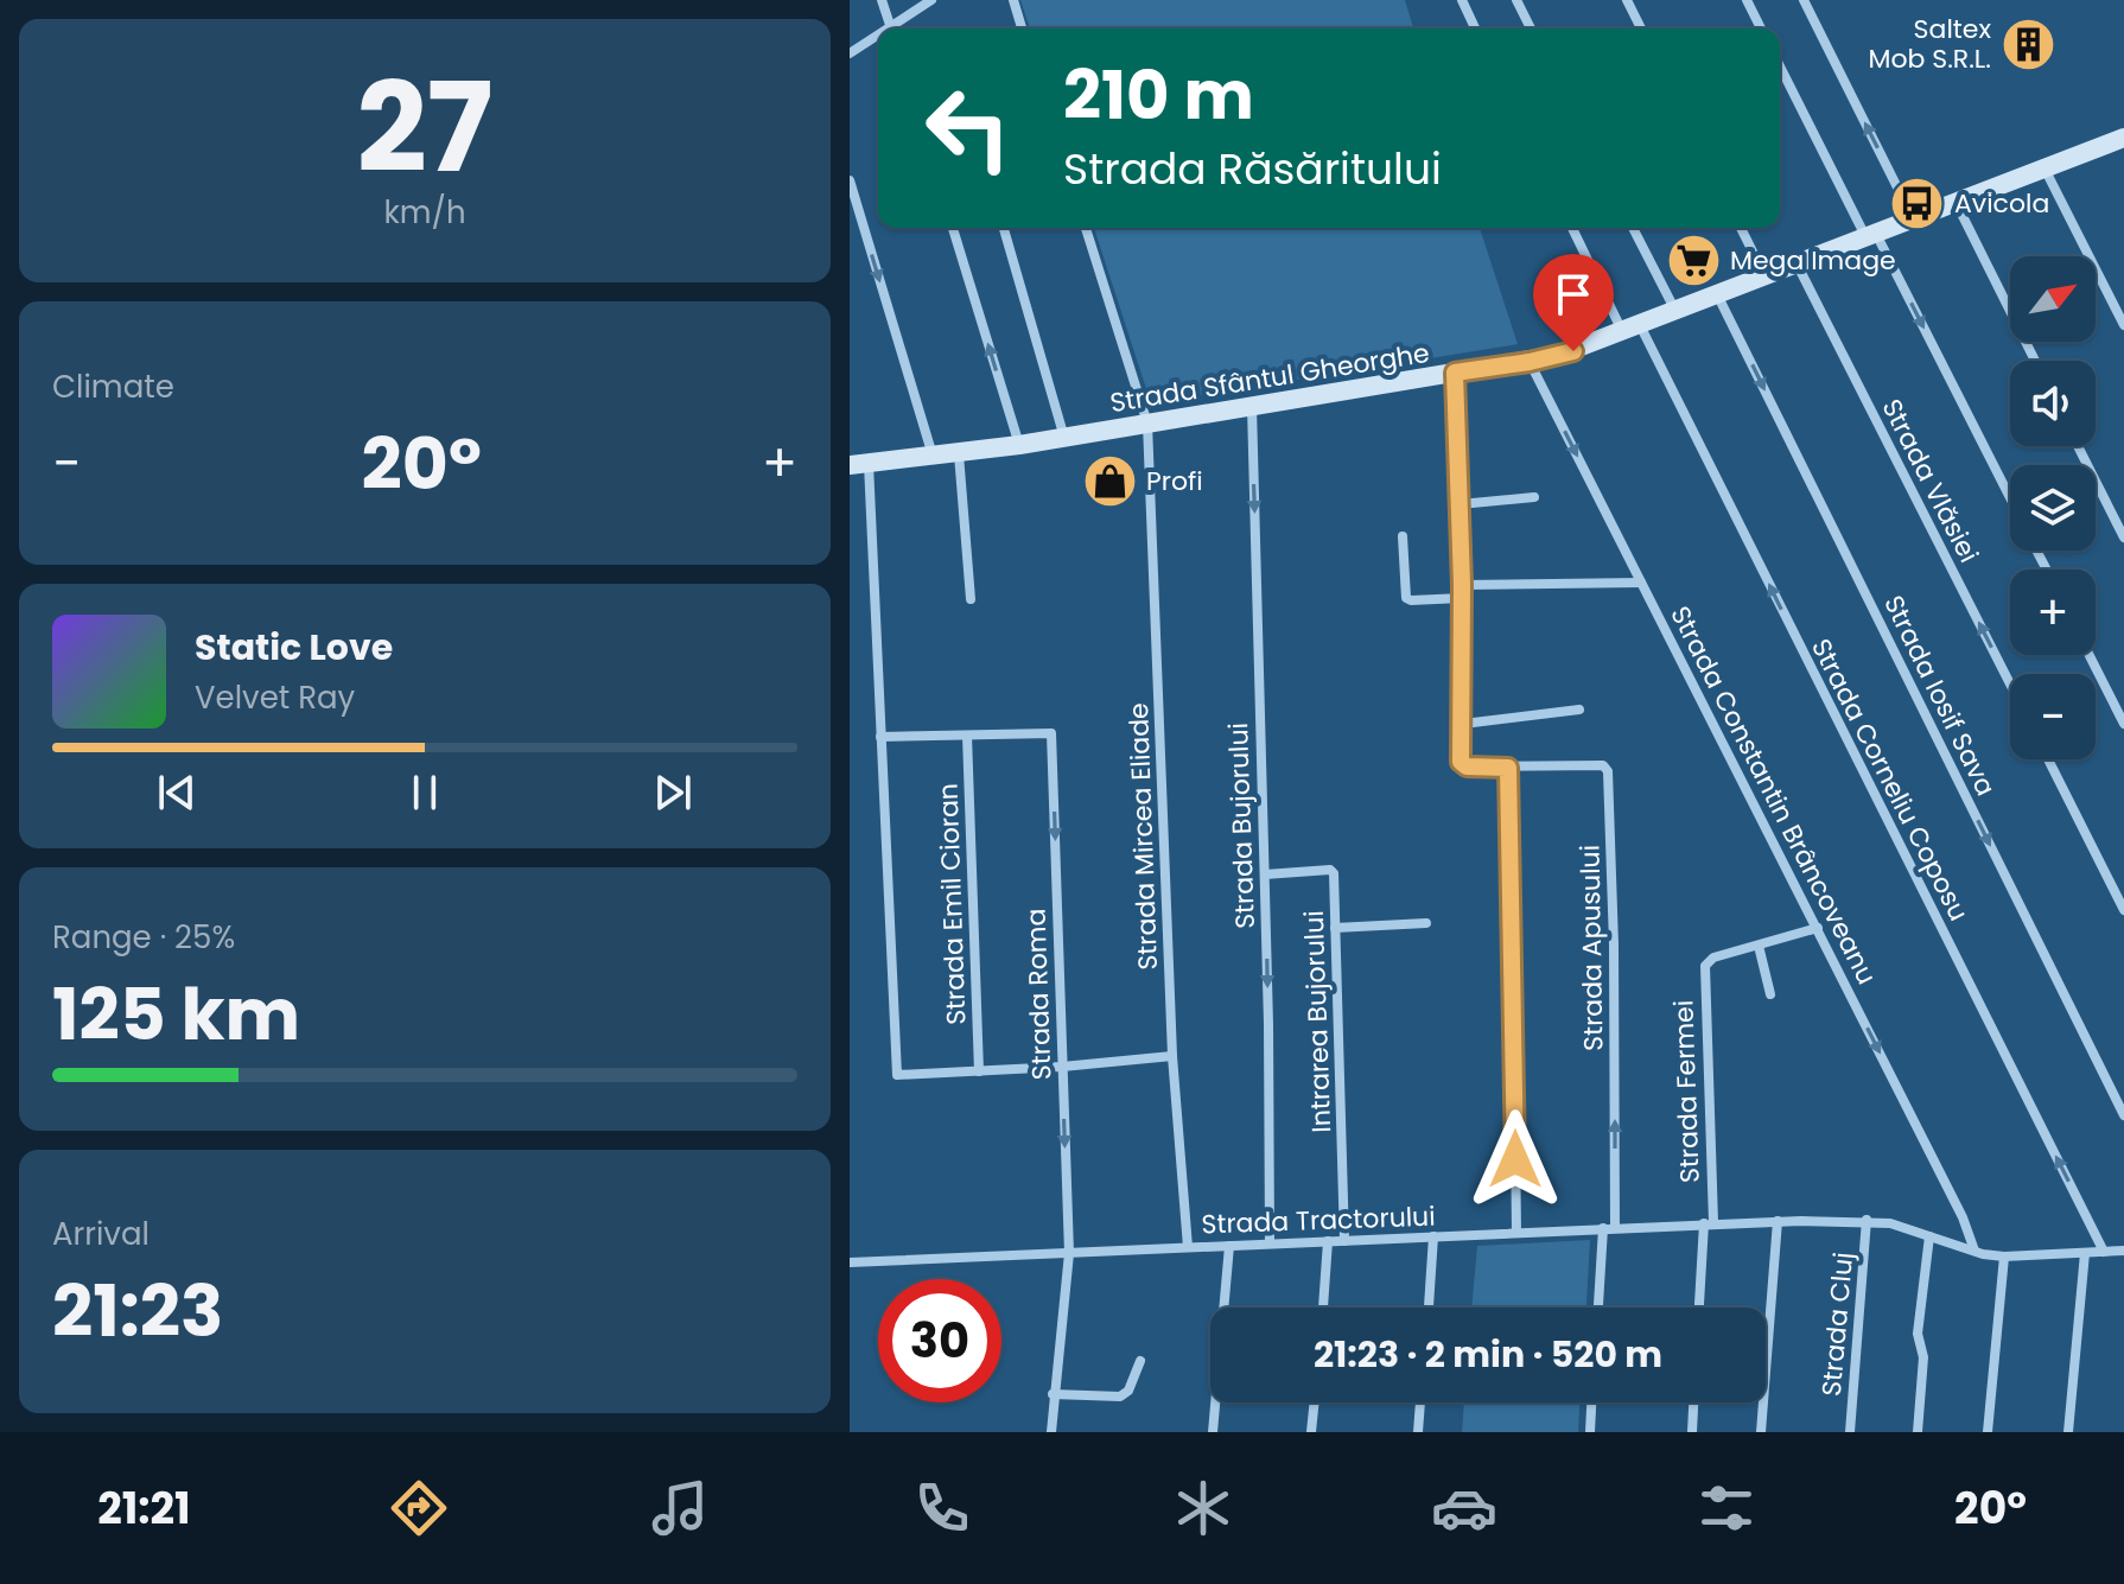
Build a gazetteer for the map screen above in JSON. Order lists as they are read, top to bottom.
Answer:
{
  "streets": {
    "street": [
      "Strada Sfântul Gheorghe",
      "Strada Vlăsiei",
      "Strada Iosif Sava",
      "Strada Corneliu Coposu",
      "Strada Constantin Brâncoveanu",
      "Strada Bujorului",
      "Strada Mircea Eliade",
      "Strada Emil Cioran",
      "Strada Apusului",
      "Strada Roma",
      "Intrarea Bujorului",
      "Strada Fermei",
      "Strada Tractorului",
      "Strada Cluj"
    ]
  },
  "crossings": [
    ["Strada Sfântul Gheorghe", "Strada Vlăsiei"],
    ["Strada Sfântul Gheorghe", "Strada Iosif Sava"],
    ["Strada Sfântul Gheorghe", "Strada Corneliu Coposu"],
    ["Strada Sfântul Gheorghe", "Strada Constantin Brâncoveanu"],
    ["Strada Sfântul Gheorghe", "Strada Bujorului"],
    ["Strada Sfântul Gheorghe", "Strada Mircea Eliade"],
    ["Strada Corneliu Coposu", "Strada Tractorului"],
    ["Strada Constantin Brâncoveanu", "Strada Fermei"],
    ["Strada Constantin Brâncoveanu", "Strada Tractorului"],
    ["Strada Bujorului", "Intrarea Bujorului"],
    ["Strada Bujorului", "Strada Tractorului"],
    ["Strada Mircea Eliade", "Strada Tractorului"],
    ["Strada Emil Cioran", "Strada Roma"],
    ["Strada Apusului", "Strada Tractorului"],
    ["Strada Roma", "Strada Tractorului"],
    ["Intrarea Bujorului", "Strada Tractorului"],
    ["Strada Fermei", "Strada Tractorului"],
    ["Strada Tractorului", "Strada Cluj"]
  ],
  "one_way": [
    "Strada Iosif Sava",
    "Strada Corneliu Coposu",
    "Strada Constantin Brâncoveanu",
    "Strada Bujorului",
    "Strada Apusului",
    "Strada Roma"
  ],
  "places": {
    "building": ["Saltex Mob S.R.L."],
    "bus stop": ["Avicola"],
    "supermarket": ["Mega Image"],
    "shop": ["Profi"]
  },
  "north": "top right",
  "page": {
    "tile": [
      ["27", "km/h"],
      "Climate",
      ["Range · 25%", "125 km"],
      ["Arrival", "21:23"]
    ],
    "turn": ["210 m", "Strada Răsăritului"],
    "map_buttons": ["+", "−"],
    "heat": ["−", "20°", "+"],
    "song": ["Static Love", "Velvet Ray"],
    "limit": "30",
    "trip": "21:23 · 2 min · 520 m",
    "tabs": ["21:21", "20°"]
  }
}
